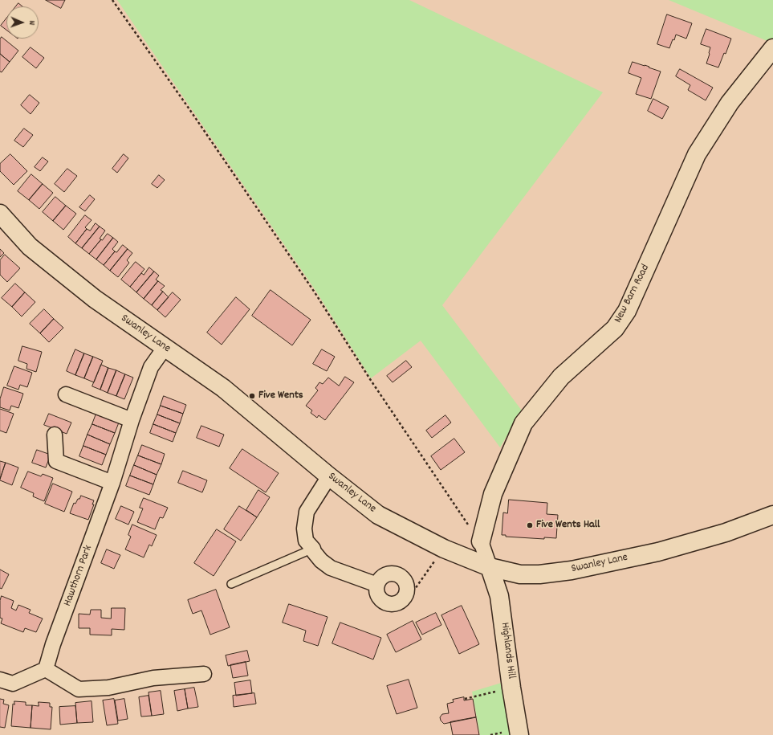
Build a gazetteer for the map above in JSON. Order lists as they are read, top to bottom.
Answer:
{
  "streets": {
    "main road": ["New Barn Road", "Swanley Lane", "Highlands Hill"],
    "street": ["Hawthorn Park"]
  },
  "crossings": [
    ["New Barn Road", "Swanley Lane"],
    ["New Barn Road", "Highlands Hill"],
    ["Swanley Lane", "Hawthorn Park"],
    ["Swanley Lane", "Highlands Hill"]
  ],
  "places": ["Five Wents", "Five Wents Hall"],
  "north": "right"
}
